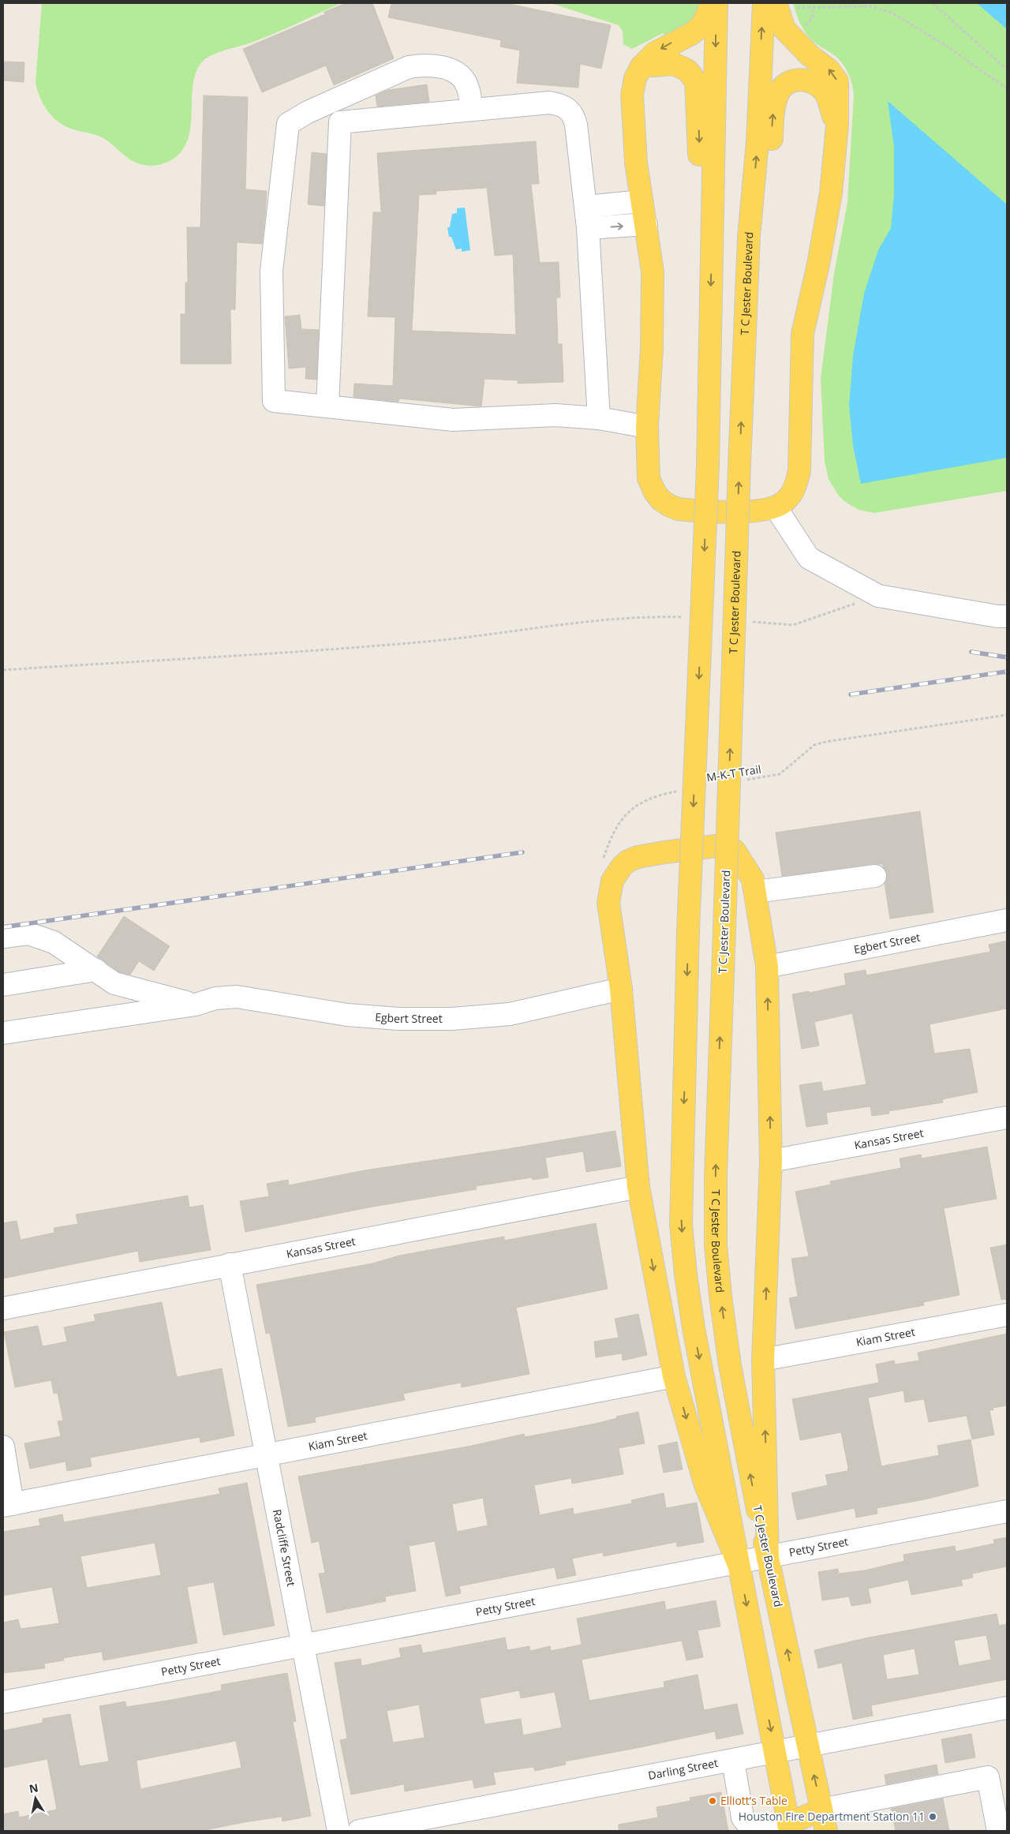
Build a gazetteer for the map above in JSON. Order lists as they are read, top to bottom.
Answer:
{
  "streets": {
    "main road": ["T C Jester Boulevard"],
    "street": [
      "Egbert Street",
      "Kansas Street",
      "Kiam Street",
      "Petty Street",
      "Radcliffe Street",
      "Darling Street"
    ],
    "path": ["M-K-T Trail"]
  },
  "crossings": [
    ["T C Jester Boulevard", "Petty Street"],
    ["T C Jester Boulevard", "Darling Street"],
    ["Kansas Street", "Radcliffe Street"],
    ["Kiam Street", "Radcliffe Street"],
    ["Petty Street", "Radcliffe Street"]
  ],
  "places": ["Elliott’s Table", "Houston Fire Department Station 11"],
  "north": "top"
}
